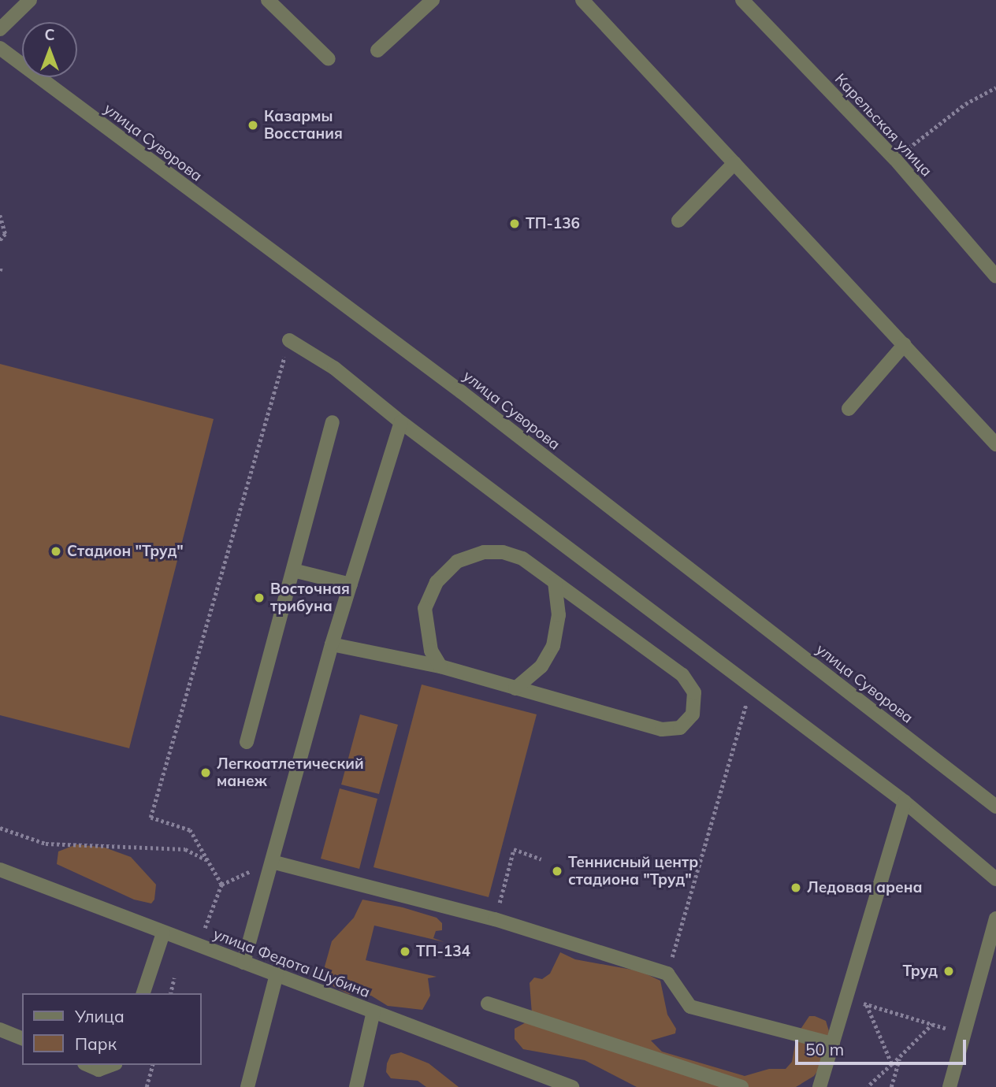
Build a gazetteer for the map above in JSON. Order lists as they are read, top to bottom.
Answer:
{
  "streets": {
    "street": ["Карельская улица", "улица Суворова", "улица Федота Шубина"]
  },
  "places": [
    "Казармы Восстания",
    "ТП-136",
    "Стадион \"Труд\"",
    "Восточная трибуна",
    "Легкоатлетический манеж",
    "Теннисный центр стадиона \"Труд\"",
    "Ледовая арена",
    "ТП-134",
    "Труд"
  ],
  "legend": ["Улица", "Парк"],
  "scale_bar": "50 m",
  "north": "top"
}
